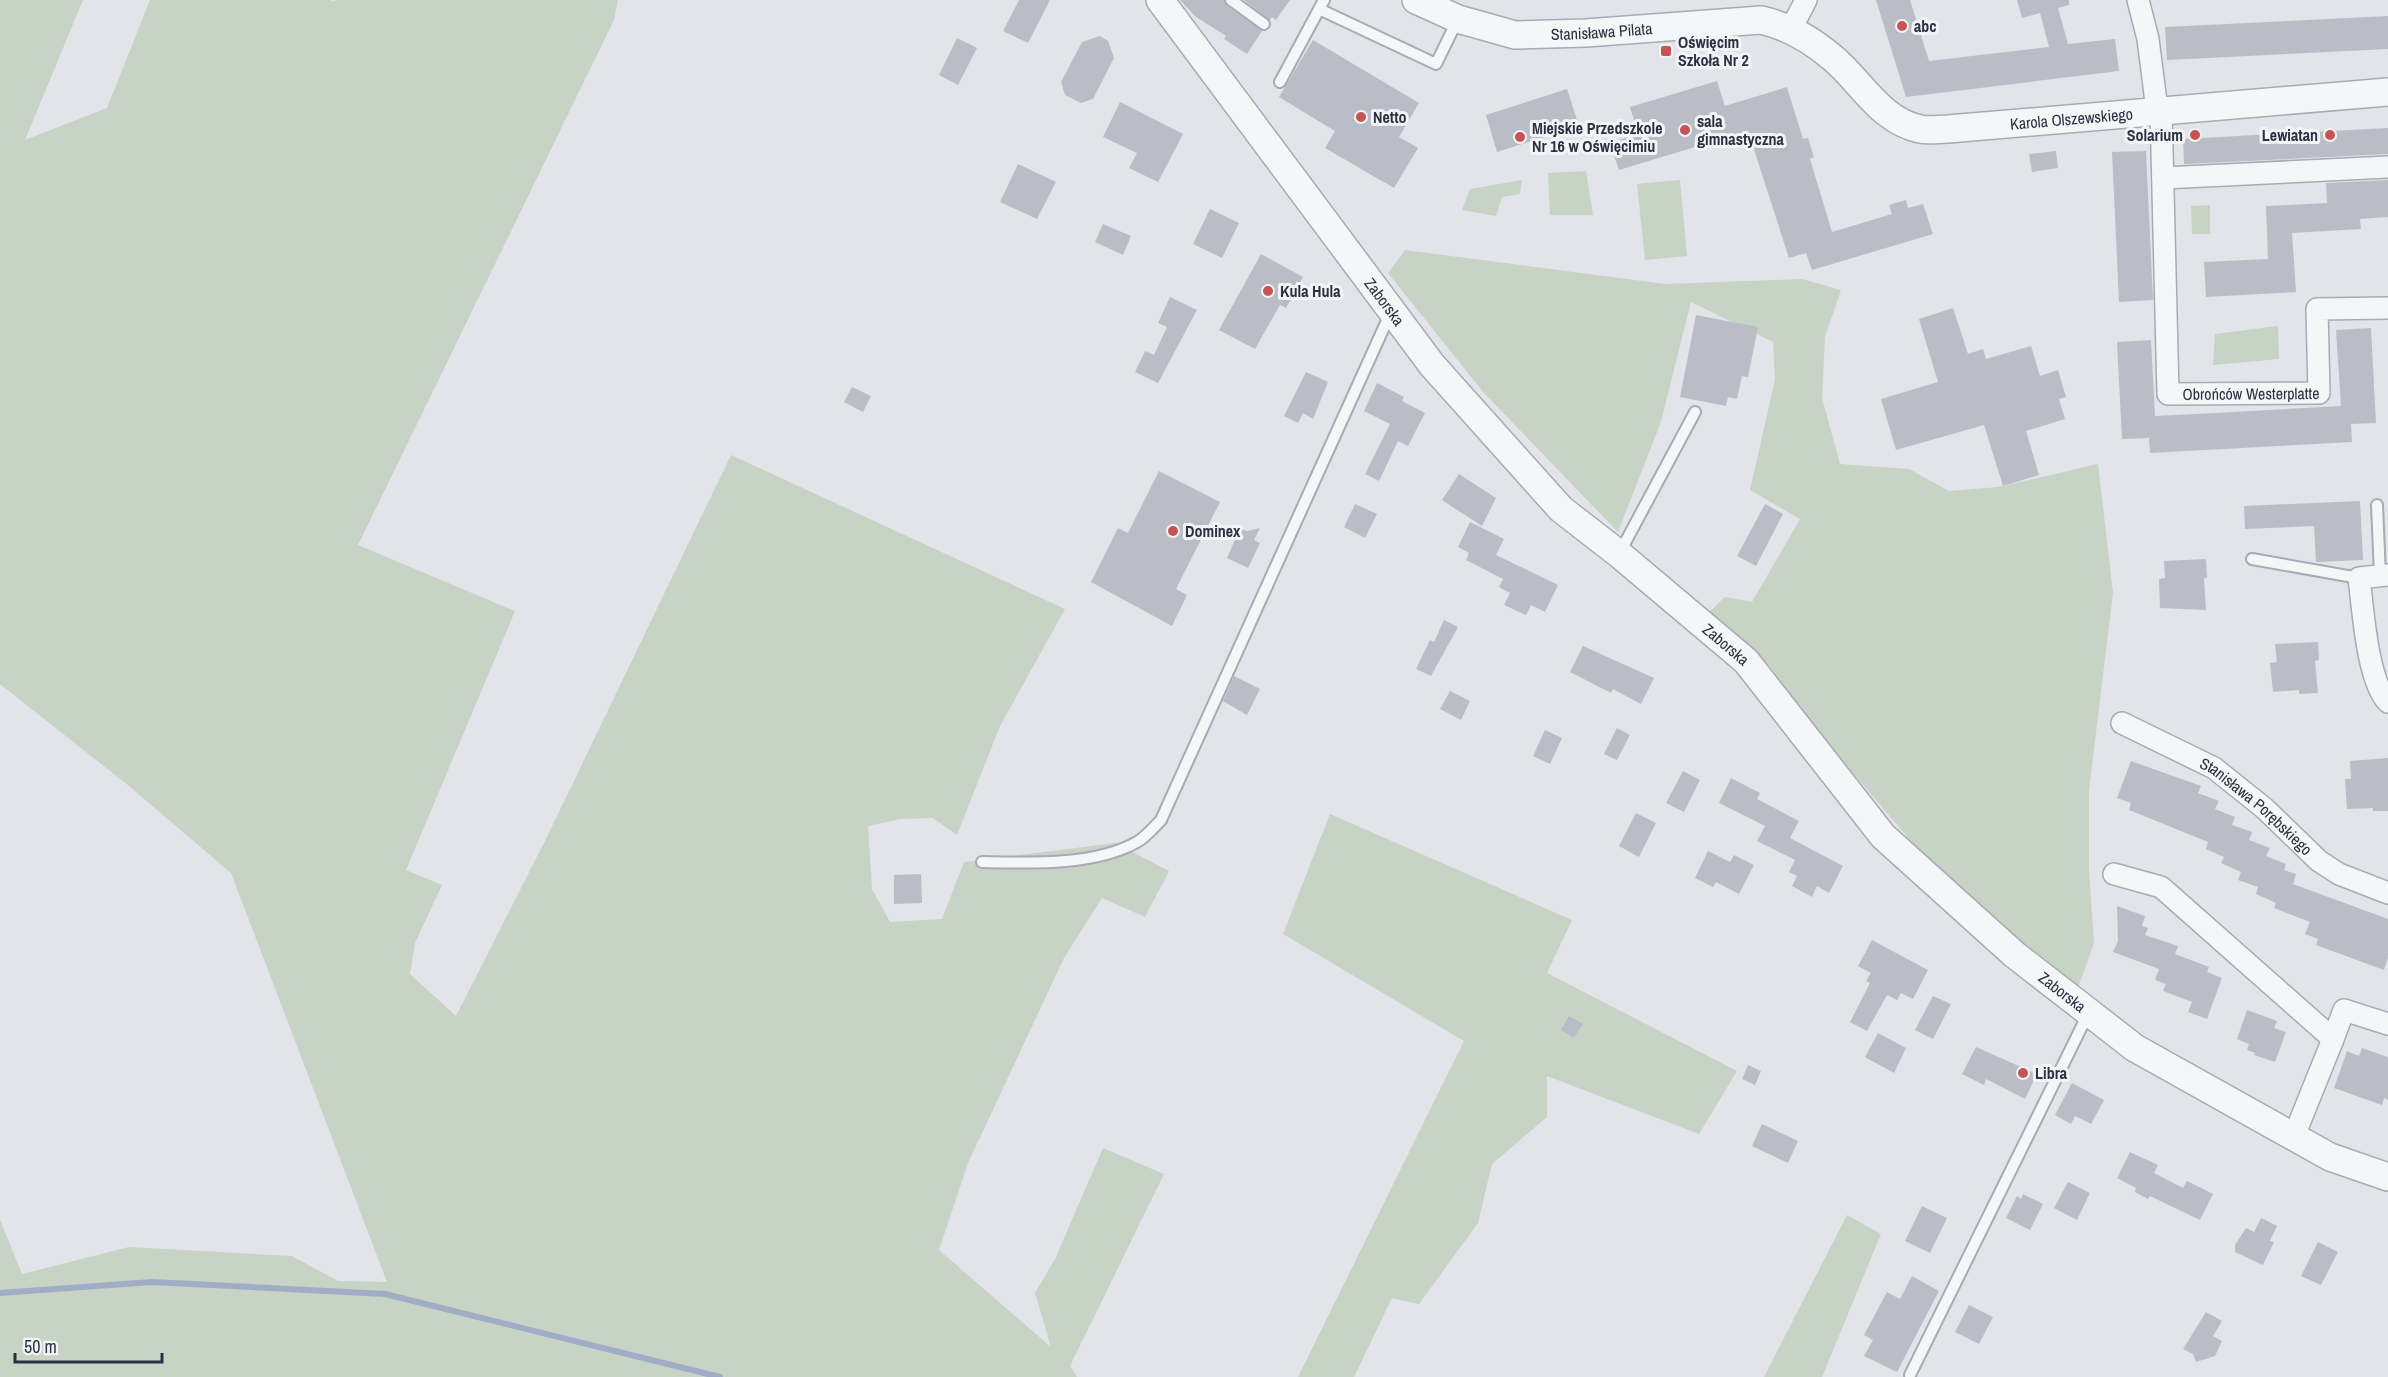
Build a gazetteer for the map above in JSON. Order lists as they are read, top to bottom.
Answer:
{
  "streets": {
    "street": [
      "Stanisława Pilata",
      "Karola Olszewskiego",
      "Zaborska",
      "Obrońców Westerplatte",
      "Stanisława Porębskiego"
    ]
  },
  "crossings": [
    ["Stanisława Pilata", "Karola Olszewskiego"],
    ["Karola Olszewskiego", "Obrońców Westerplatte"]
  ],
  "places": {
    "other": [
      "abc",
      "Netto",
      "sala gimnastyczna",
      "Solarium",
      "Lewiatan",
      "Miejskie Przedszkole Nr 16 w Oświęcimiu",
      "Kula Hula",
      "Dominex",
      "Libra"
    ],
    "transit": ["Oświęcim Szkoła Nr 2"]
  },
  "scale_bar": "50 m"
}
